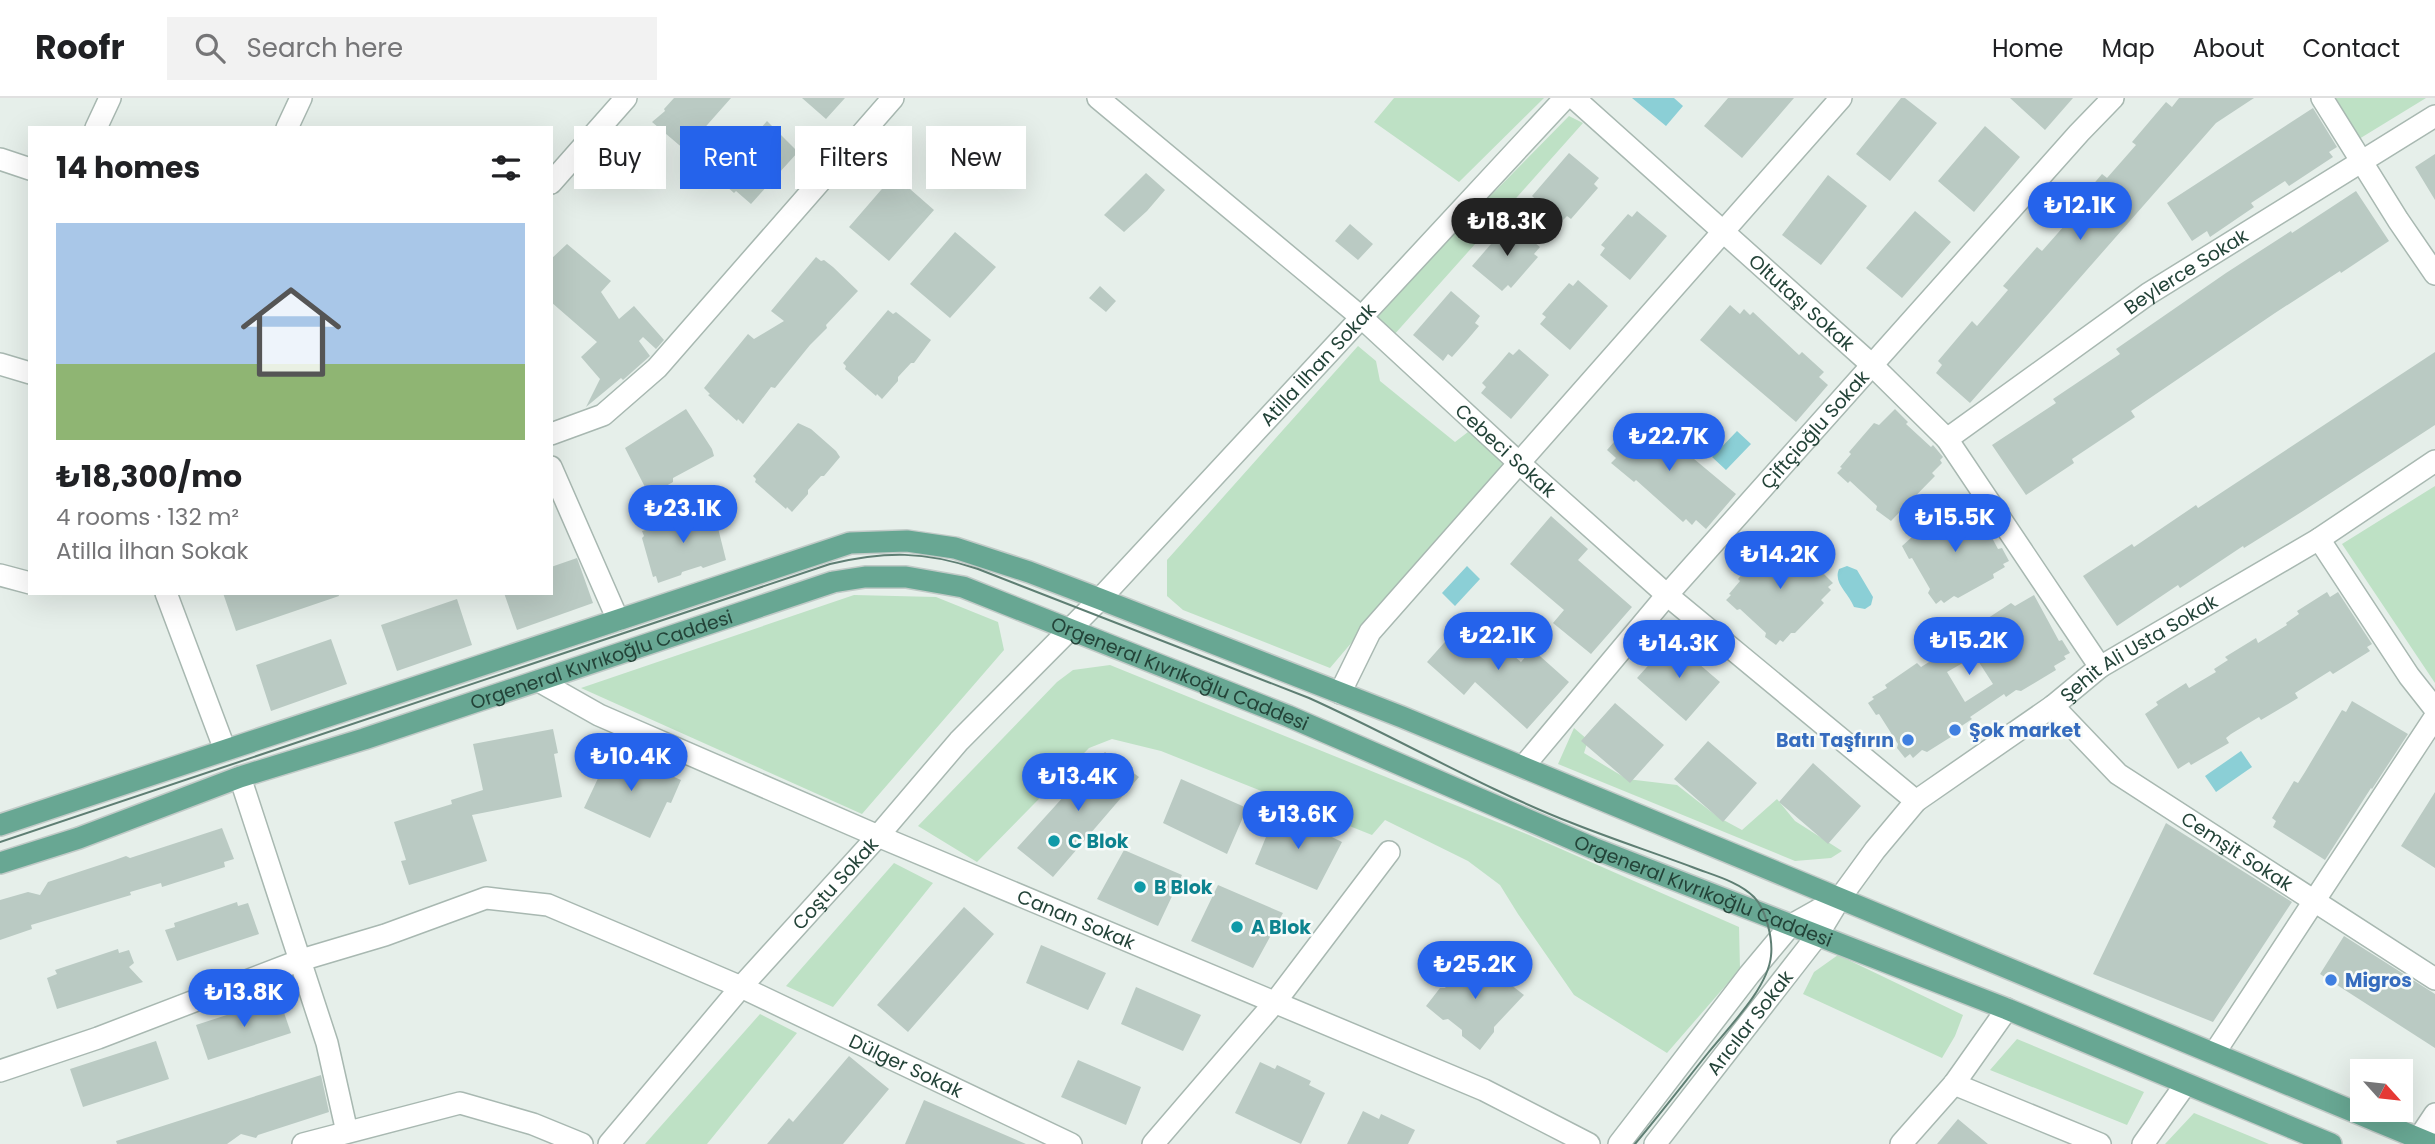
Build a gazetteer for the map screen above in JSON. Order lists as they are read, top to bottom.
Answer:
{
  "streets": {
    "main road": ["Orgeneral Kıvrıkoğlu Caddesi"],
    "street": [
      "Beylerce Sokak",
      "Oltutaşı Sokak",
      "Atilla İlhan Sokak",
      "Çiftçioğlu Sokak",
      "Cebeci Sokak",
      "Şehit Ali Usta Sokak",
      "Cemşit Sokak",
      "Coştu Sokak",
      "Canan Sokak",
      "Arıcılar Sokak",
      "Dülger Sokak"
    ]
  },
  "crossings": [
    ["Beylerce Sokak", "Oltutaşı Sokak"],
    ["Oltutaşı Sokak", "Çiftçioğlu Sokak"],
    ["Oltutaşı Sokak", "Şehit Ali Usta Sokak"],
    ["Atilla İlhan Sokak", "Cebeci Sokak"],
    ["Atilla İlhan Sokak", "Orgeneral Kıvrıkoğlu Caddesi"],
    ["Atilla İlhan Sokak", "Coştu Sokak"],
    ["Çiftçioğlu Sokak", "Cebeci Sokak"],
    ["Cebeci Sokak", "Şehit Ali Usta Sokak"],
    ["Şehit Ali Usta Sokak", "Cemşit Sokak"],
    ["Şehit Ali Usta Sokak", "Arıcılar Sokak"],
    ["Orgeneral Kıvrıkoğlu Caddesi", "Coştu Sokak"],
    ["Orgeneral Kıvrıkoğlu Caddesi", "Canan Sokak"],
    ["Orgeneral Kıvrıkoğlu Caddesi", "Arıcılar Sokak"],
    ["Coştu Sokak", "Canan Sokak"],
    ["Coştu Sokak", "Dülger Sokak"]
  ],
  "places": [
    "Şok market",
    "Batı Taşfırın",
    "C Blok",
    "B Blok",
    "A Blok",
    "Migros"
  ],
  "north": "bottom right",
  "page": {
    "header": "Roofr",
    "search": "Search here",
    "nav": [
      "Home",
      "Map",
      "About",
      "Contact"
    ],
    "chip": [
      "Buy",
      "Rent",
      "Filters",
      "New"
    ],
    "heading": "14 homes",
    "price": [
      "₺12.1K",
      "₺18.3K",
      "₺22.7K",
      "₺23.1K",
      "₺15.5K",
      "₺14.2K",
      "₺22.1K",
      "₺15.2K",
      "₺14.3K",
      "₺10.4K",
      "₺13.4K",
      "₺13.6K",
      "₺25.2K",
      "₺13.8K"
    ],
    "list": [
      {
        "name": "₺18,300/mo",
        "note": "4 rooms · 132 m² · Atilla İlhan Sokak"
      }
    ]
  }
}
